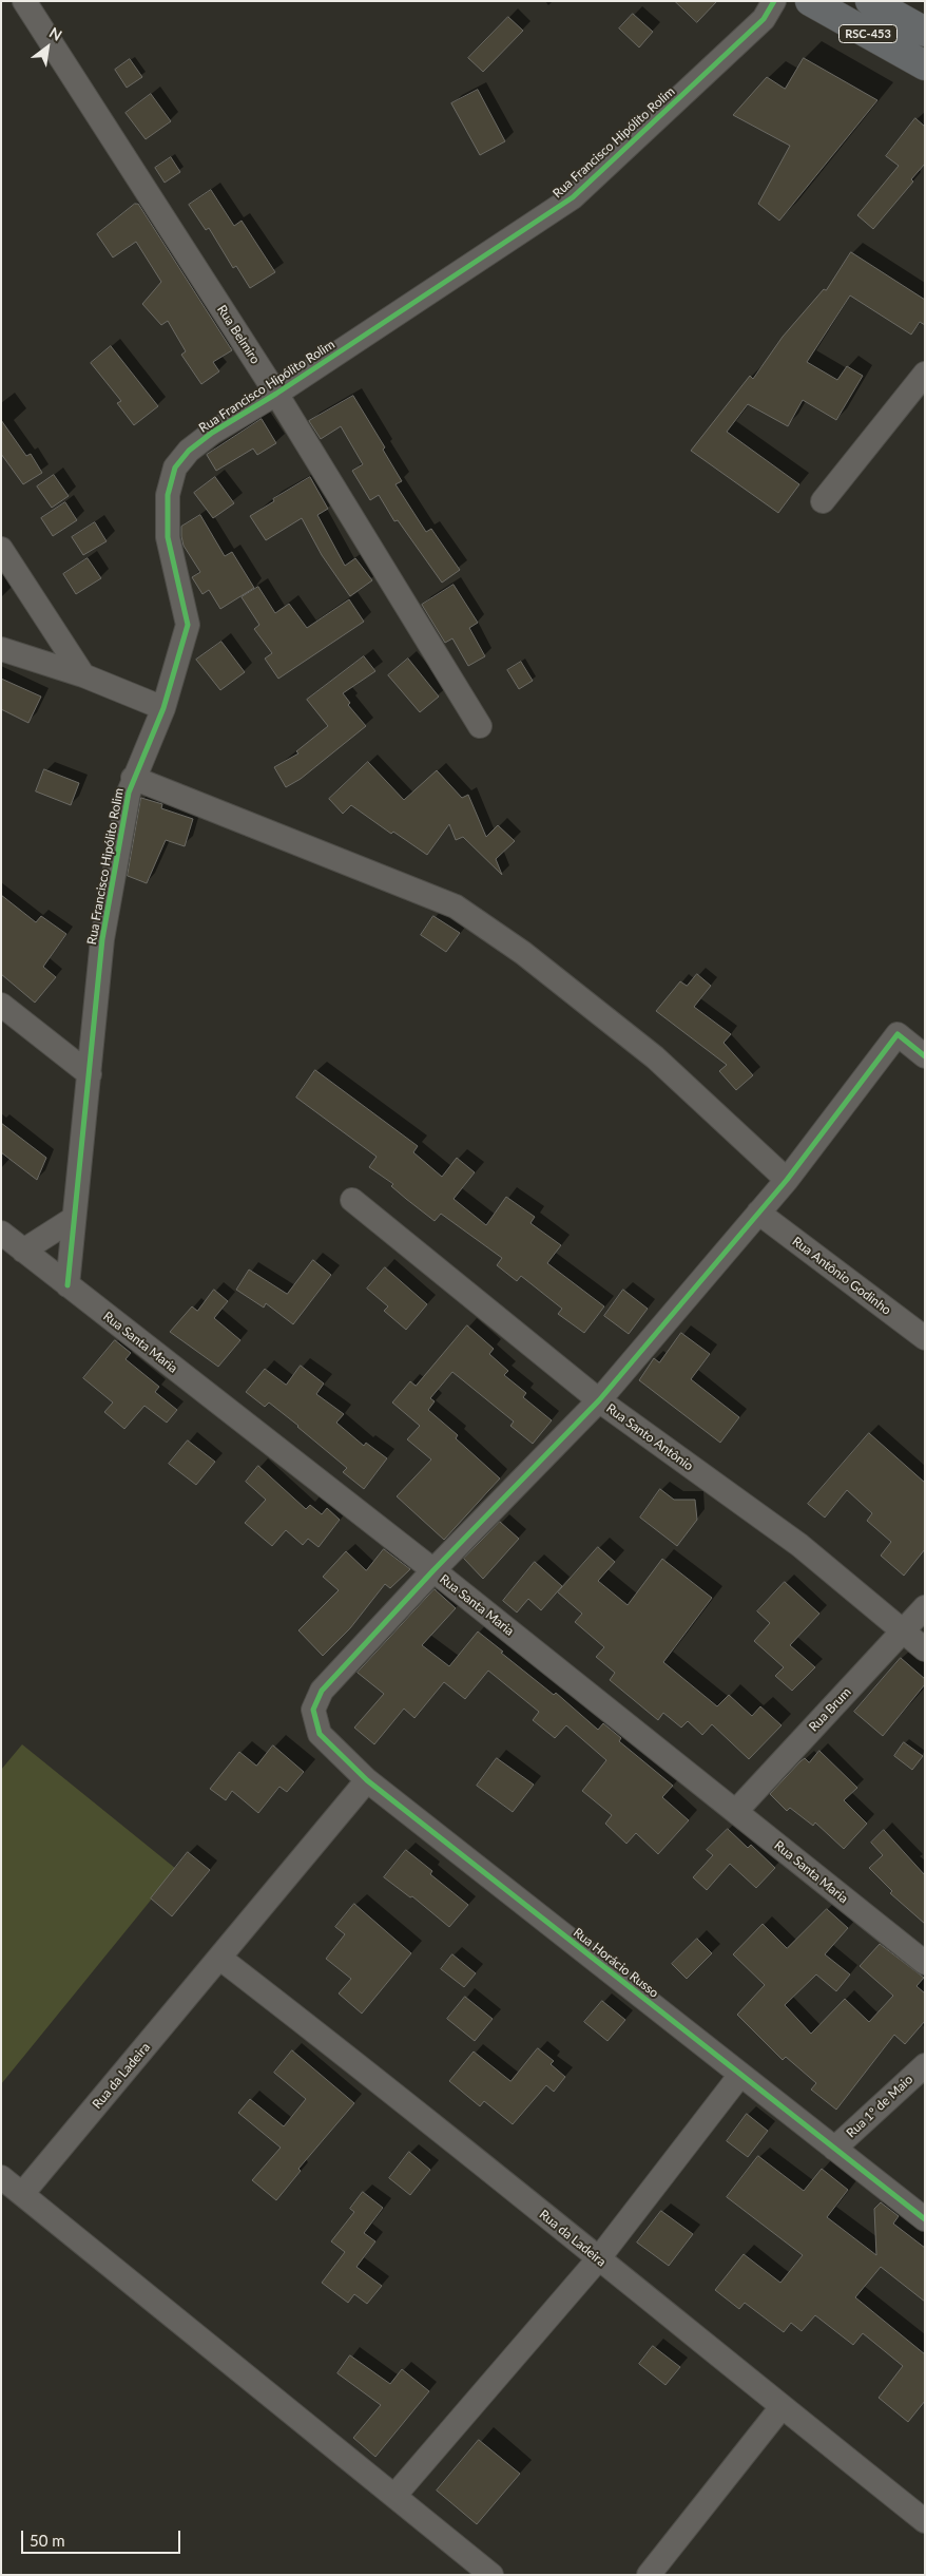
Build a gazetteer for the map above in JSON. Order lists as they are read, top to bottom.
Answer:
{
  "streets": {
    "main road": ["RSC-453"],
    "street": [
      "Rua Francisco Hipólito Rolim",
      "Rua Belmiro",
      "Rua Antônio Godinho",
      "Rua Santa Maria",
      "Rua Santo Antônio",
      "Rua Brum",
      "Rua Horácio Russo",
      "Rua da Ladeira",
      "Rua 1º de Maio"
    ]
  },
  "crossings": [
    ["Rua Francisco Hipólito Rolim", "Rua Belmiro"],
    ["Rua Francisco Hipólito Rolim", "Rua Santa Maria"],
    ["Rua Santa Maria", "Rua Brum"],
    ["Rua Santa Maria", "Rua Horácio Russo"],
    ["Rua Santo Antônio", "Rua Brum"],
    ["Rua Horácio Russo", "Rua da Ladeira"],
    ["Rua Horácio Russo", "Rua 1º de Maio"]
  ],
  "scale_bar": "50 m",
  "north": "top right"
}
